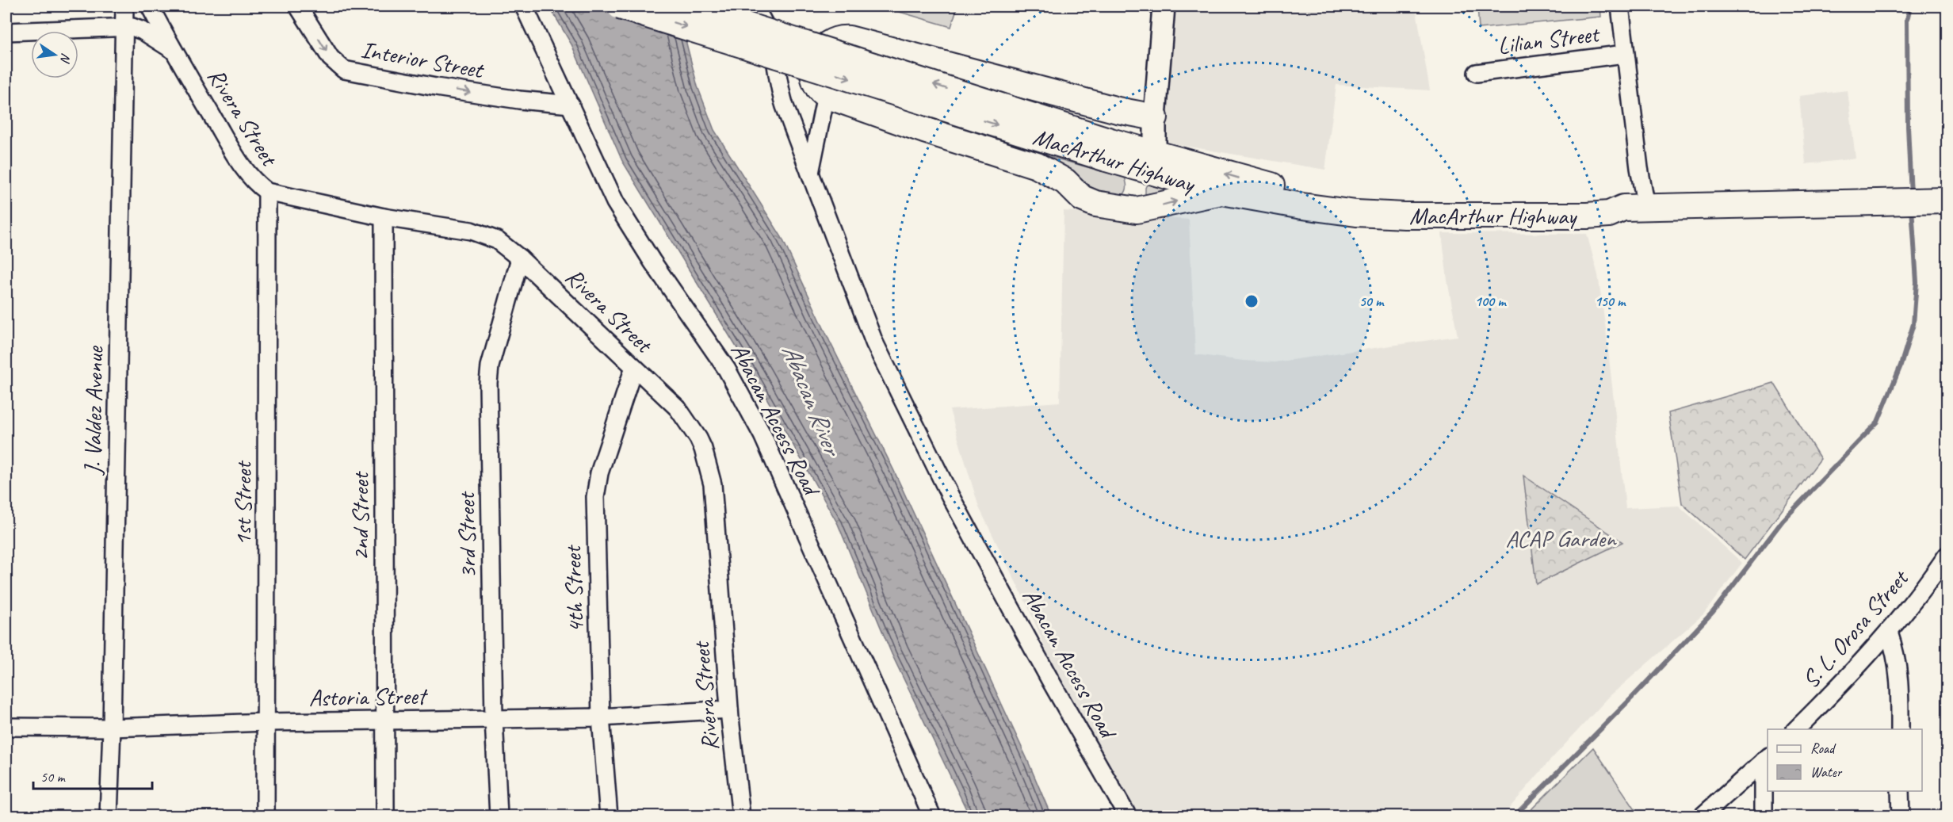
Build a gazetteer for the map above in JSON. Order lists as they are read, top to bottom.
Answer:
{
  "streets": {
    "highway": ["MacArthur Highway"],
    "street": [
      "Lilian Street",
      "Interior Street",
      "Rivera Street",
      "J. Valdez Avenue",
      "Abacan Access Road",
      "1st Street",
      "2nd Street",
      "3rd Street",
      "4th Street",
      "S. L. Orosa Street",
      "Astoria Street"
    ]
  },
  "crossings": [
    ["Interior Street", "Abacan Access Road"],
    ["Rivera Street", "J. Valdez Avenue"],
    ["Rivera Street", "1st Street"],
    ["Rivera Street", "2nd Street"],
    ["Rivera Street", "3rd Street"],
    ["Rivera Street", "4th Street"],
    ["Rivera Street", "Astoria Street"],
    ["J. Valdez Avenue", "Astoria Street"],
    ["1st Street", "Astoria Street"],
    ["2nd Street", "Astoria Street"],
    ["3rd Street", "Astoria Street"],
    ["4th Street", "Astoria Street"]
  ],
  "one_way": ["Interior Street"],
  "water": ["Abacan River"],
  "parks": ["ACAP Garden"],
  "legend": ["Road", "Water"],
  "scale_bar": "50 m",
  "north": "right",
  "rings": ["50 m", "100 m", "150 m"]
}
